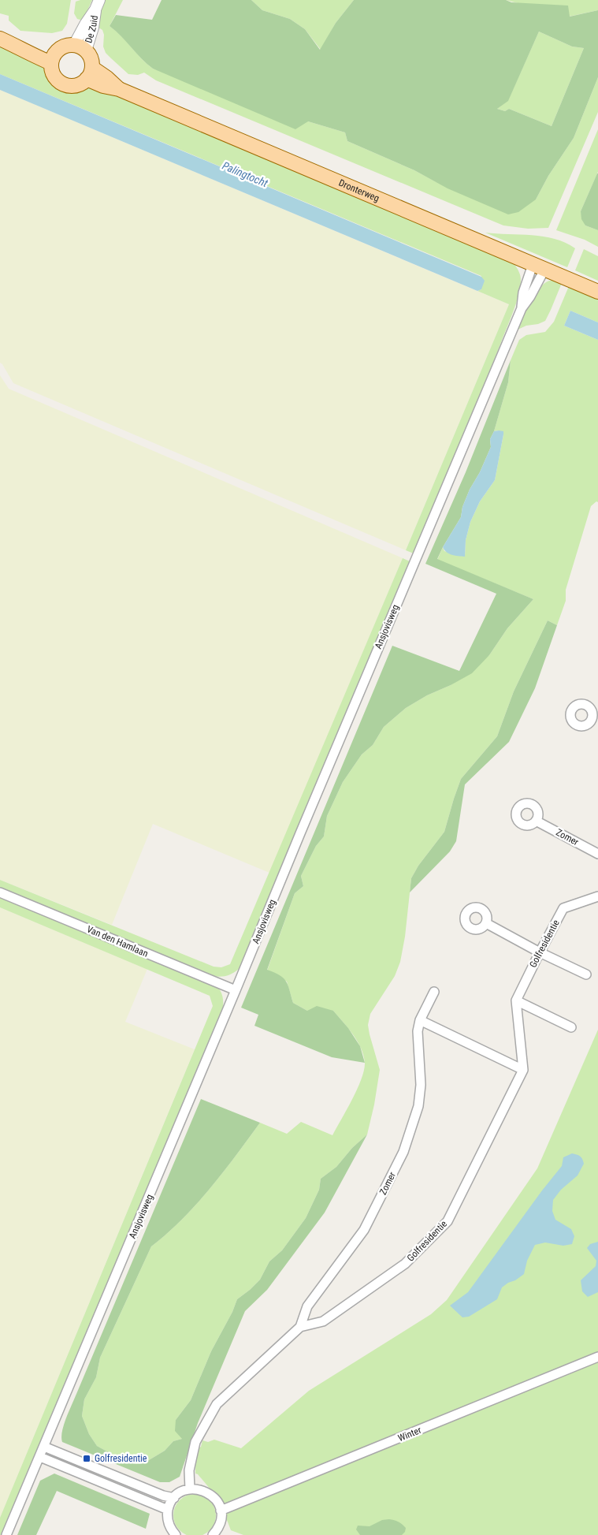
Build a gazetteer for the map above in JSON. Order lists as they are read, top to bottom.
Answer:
{
  "streets": {
    "main road": ["Dronterweg"],
    "street": [
      "De Zuid",
      "Ansjovisweg",
      "Zomer",
      "Van den Hamlaan",
      "Golfresidentie",
      "Winter"
    ]
  },
  "crossings": [
    ["De Zuid", "Dronterweg"],
    ["Dronterweg", "Ansjovisweg"],
    ["Ansjovisweg", "Van den Hamlaan"],
    ["Zomer", "Golfresidentie"]
  ],
  "water": ["Palingtocht"],
  "places": {
    "transit": ["Golfresidentie"]
  }
}
